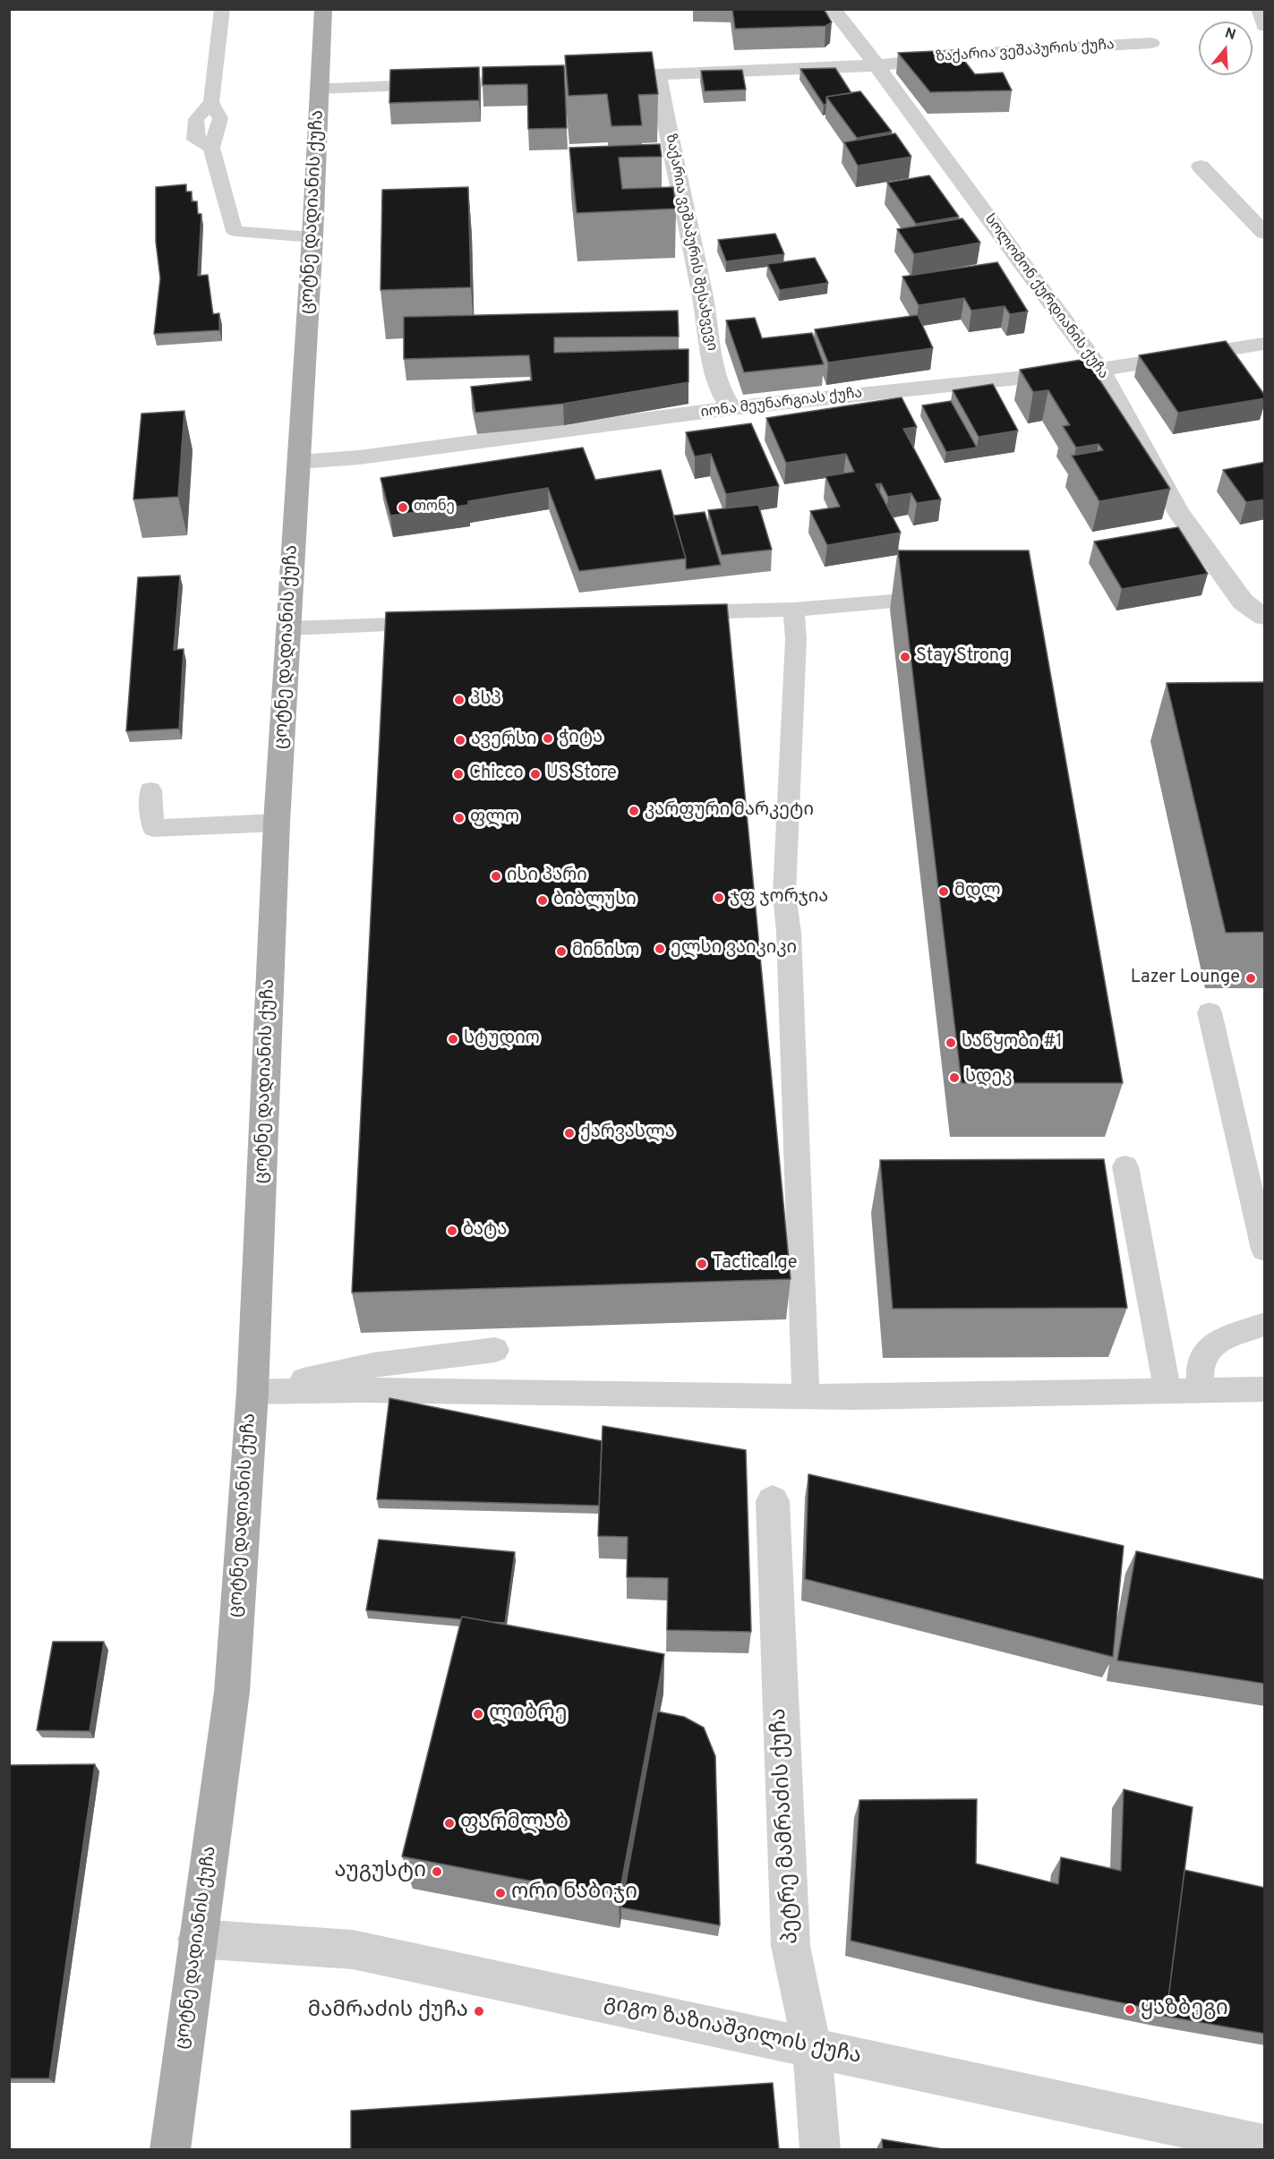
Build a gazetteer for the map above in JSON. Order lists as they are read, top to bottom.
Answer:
{
  "streets": {
    "main road": ["ცოტნე დადიანის ქუჩა"],
    "street": [
      "ზაქარია ვეშაპურის ქუჩა",
      "ზაქარია ვეშაპურის შესახვევი",
      "სოლომონ ქურდიანის ქუჩა",
      "იონა მეუნარგიას ქუჩა",
      "პეტრე მამრაძის ქუჩა",
      "გიგო ზაზიაშვილის ქუჩა"
    ]
  },
  "crossings": [
    ["ზაქარია ვეშაპურის ქუჩა", "ცოტნე დადიანის ქუჩა"],
    ["ზაქარია ვეშაპურის ქუჩა", "ზაქარია ვეშაპურის შესახვევი"],
    ["ზაქარია ვეშაპურის ქუჩა", "სოლომონ ქურდიანის ქუჩა"],
    ["ცოტნე დადიანის ქუჩა", "იონა მეუნარგიას ქუჩა"],
    ["ცოტნე დადიანის ქუჩა", "გიგო ზაზიაშვილის ქუჩა"],
    ["ზაქარია ვეშაპურის შესახვევი", "იონა მეუნარგიას ქუჩა"],
    ["სოლომონ ქურდიანის ქუჩა", "იონა მეუნარგიას ქუჩა"],
    ["პეტრე მამრაძის ქუჩა", "გიგო ზაზიაშვილის ქუჩა"]
  ],
  "places": [
    "თონე",
    "Stay Strong",
    "პსპ",
    "ჭიტა",
    "ავერსი",
    "Chicco",
    "US Store",
    "კარფური მარკეტი",
    "ფლო",
    "ისი პარი",
    "მდლ",
    "ჯფ ჯორჯია",
    "ბიბლუსი",
    "ელსი ვაიკიკი",
    "მინისო",
    "Lazer Lounge",
    "სტუდიო",
    "საწყობი #1",
    "სდეკ",
    "ქარვასლა",
    "ბატა",
    "Tactical.ge",
    "ლიბრე",
    "ფარმლაბ",
    "აუგუსტი",
    "ორი ნაბიჯი",
    "ყაზბეგი",
    "მამრაძის ქუჩა"
  ],
  "north": "top"
}
